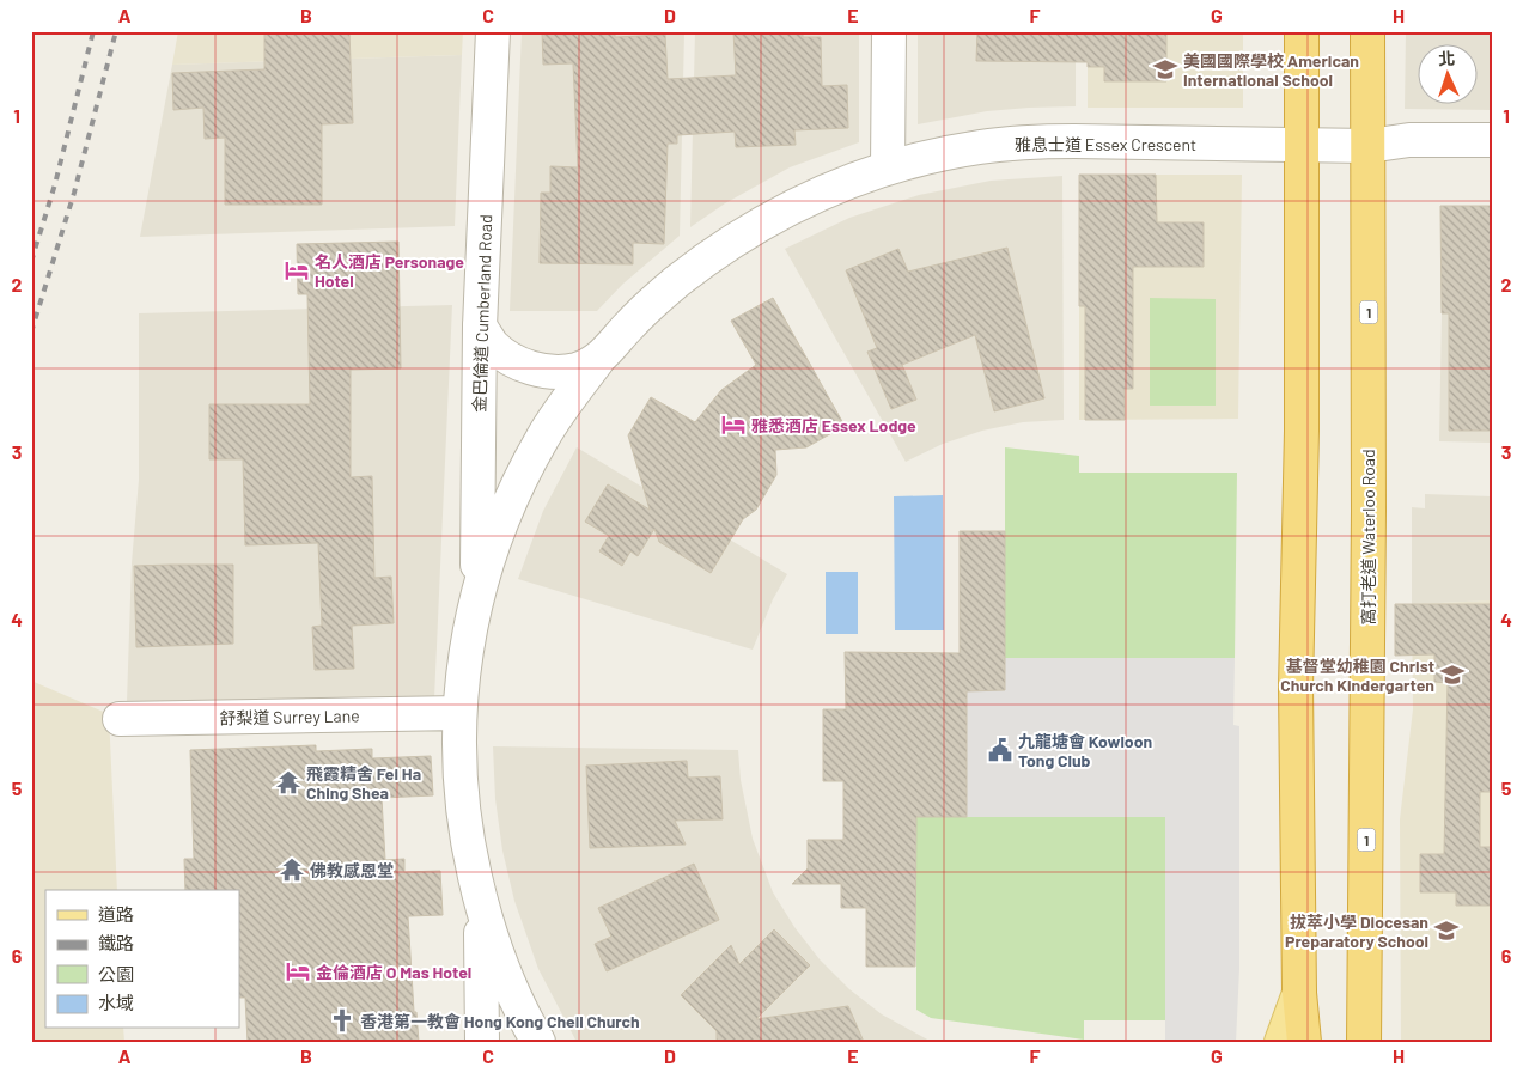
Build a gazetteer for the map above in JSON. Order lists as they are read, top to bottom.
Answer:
{
  "streets": {
    "highway": ["1", "窩打老道 Waterloo Road"],
    "street": ["雅息士道 Essex Crescent", "金巴倫道 Cumberland Road", "舒梨道 Surrey Lane"]
  },
  "crossings": [
    ["雅息士道 Essex Crescent", "金巴倫道 Cumberland Road"],
    ["雅息士道 Essex Crescent", "窩打老道 Waterloo Road"]
  ],
  "places": {
    "school or university": ["美國國際學校 American International School", "基督堂幼稚園 Christ Church Kindergarten", "拔萃小學 Diocesan Preparatory School"],
    "hotel": ["名人酒店 Personage Hotel", "雅悉酒店 Essex Lodge", "金倫酒店 O Mas Hotel"],
    "public building": ["九龍塘會 Kowloon Tong Club"],
    "temple": ["飛霞精舍 Fei Ha Ching Shea", "佛教感恩堂"],
    "church": ["香港第一教會 Hong Kong Cheil Church"]
  },
  "legend": [
    "道路",
    "鐵路",
    "公園",
    "水域"
  ],
  "north": "top",
  "grid": {
    "columns": [
      "A",
      "B",
      "C",
      "D",
      "E",
      "F",
      "G",
      "H"
    ],
    "rows": [
      "1",
      "2",
      "3",
      "4",
      "5",
      "6"
    ]
  }
}
